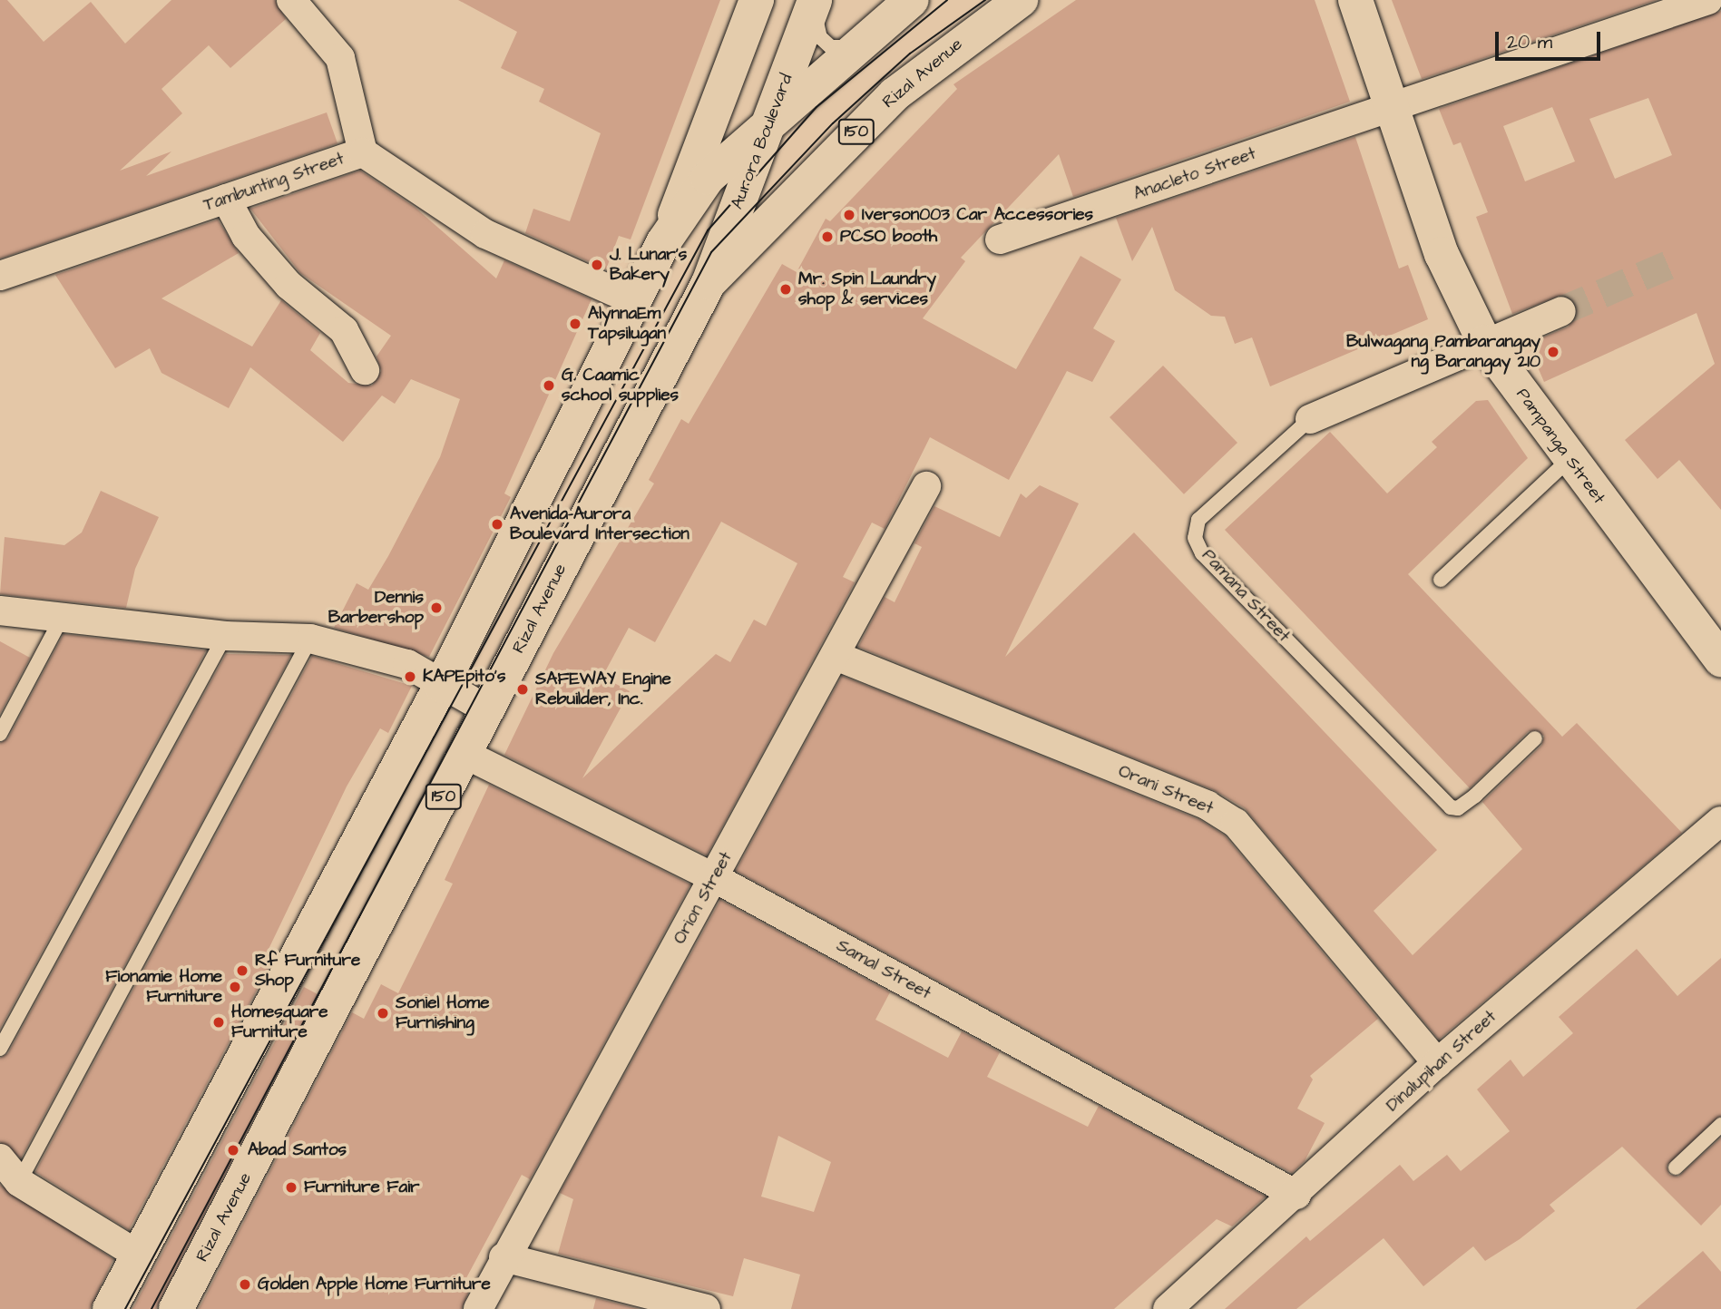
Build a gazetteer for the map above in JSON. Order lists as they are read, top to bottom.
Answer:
{
  "streets": {
    "main road": [
      "Rizal Avenue",
      "150",
      "Aurora Boulevard",
      "Pampanga Street"
    ],
    "street": [
      "Anacleto Street",
      "Tambunting Street",
      "Pamana Street",
      "Orani Street",
      "Orion Street",
      "Samal Street",
      "Dinalupihan Street"
    ]
  },
  "crossings": [
    ["Rizal Avenue", "Aurora Boulevard"],
    ["Rizal Avenue", "Samal Street"],
    ["Anacleto Street", "Pampanga Street"],
    ["Pampanga Street", "Pamana Street"],
    ["Orani Street", "Orion Street"],
    ["Orani Street", "Dinalupihan Street"],
    ["Orion Street", "Samal Street"],
    ["Samal Street", "Dinalupihan Street"]
  ],
  "places": [
    "Iverson003 Car Accessories",
    "PCSO booth",
    "J. Lunar's Bakery",
    "Mr. Spin Laundry shop & services",
    "AlynnaEm Tapsilugan",
    "Bulwagang Pambarangay ng Barangay 210",
    "G. Caamic school supplies",
    "Avenida-Aurora Boulevard Intersection",
    "Dennis Barbershop",
    "KAPEpito's",
    "SAFEWAY Engine Rebuilder, Inc.",
    "Rf Furniture Shop",
    "Fionamie Home Furniture",
    "Soniel Home Furnishing",
    "Homesquare Furniture",
    "Abad Santos",
    "Furniture Fair",
    "Golden Apple Home Furniture"
  ],
  "scale_bar": "20 m"
}
